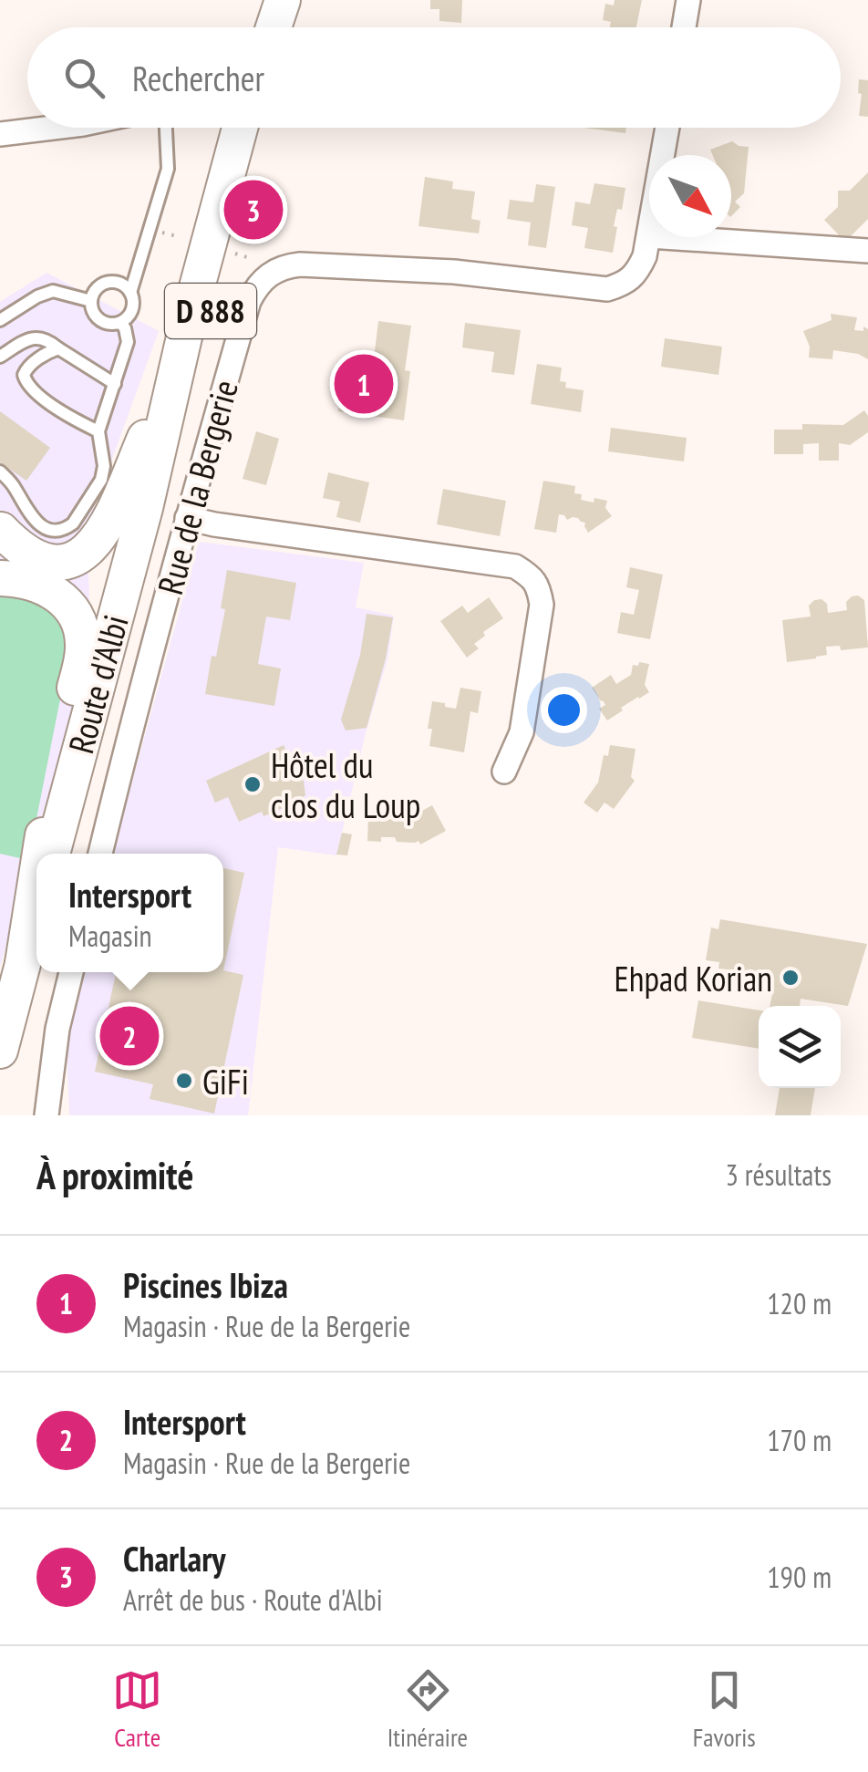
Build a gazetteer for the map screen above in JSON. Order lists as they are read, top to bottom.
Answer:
{
  "streets": {
    "main road": ["D 888", "Route d'Albi"],
    "street": ["Rue de la Bergerie"]
  },
  "places": ["Hôtel du clos du Loup", "Ehpad Korian", "GiFi"],
  "north": "bottom right",
  "page": {
    "search": "Rechercher",
    "pins": ["3", "1", "2"],
    "popup": ["Intersport", "Magasin"],
    "heading": ["À proximité", "3 résultats"],
    "list": [
      {
        "mark": "1",
        "name": "Piscines Ibiza",
        "note": "Magasin · Rue de la Bergerie",
        "value": "120 m"
      },
      {
        "mark": "2",
        "name": "Intersport",
        "note": "Magasin · Rue de la Bergerie",
        "value": "170 m"
      },
      {
        "mark": "3",
        "name": "Charlary",
        "note": "Arrêt de bus · Route d'Albi",
        "value": "190 m"
      }
    ],
    "nav": ["Carte", "Itinéraire", "Favoris"]
  }
}
